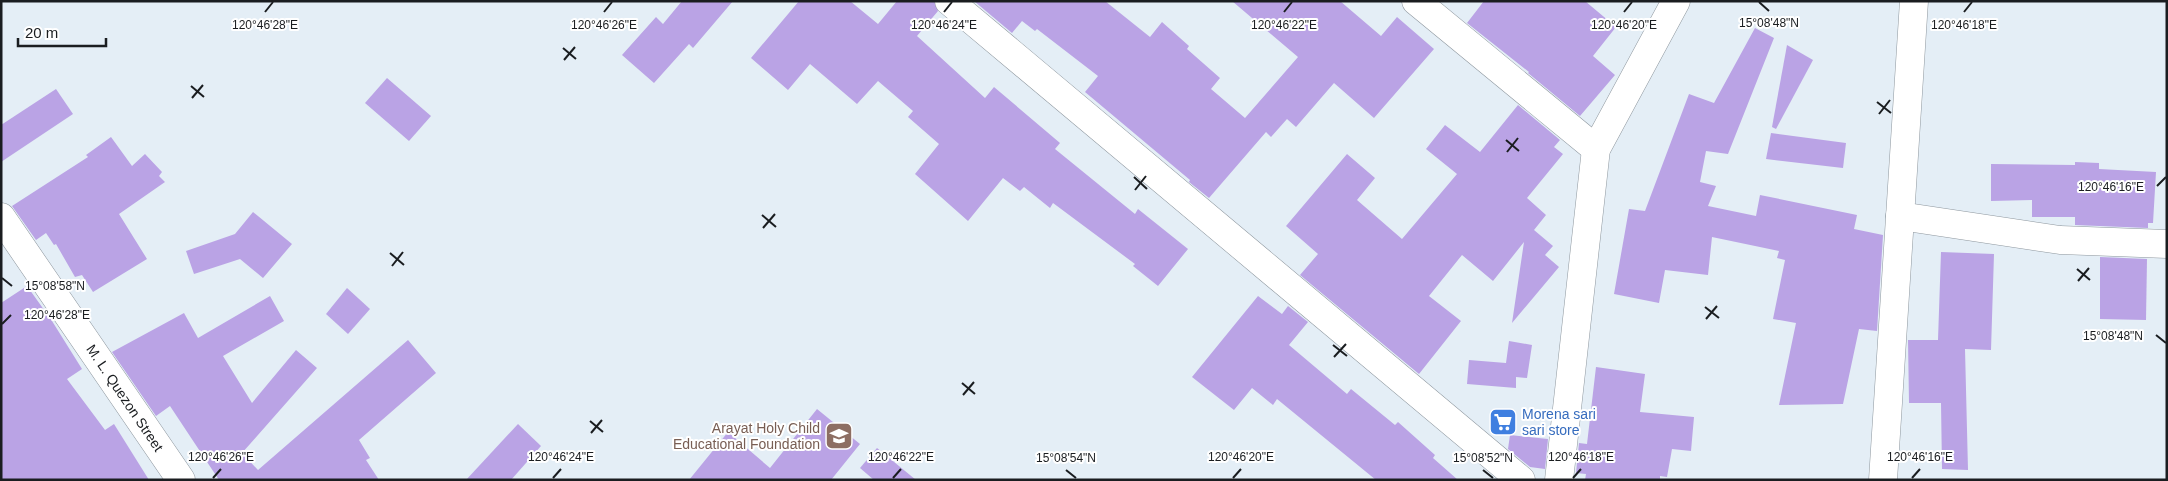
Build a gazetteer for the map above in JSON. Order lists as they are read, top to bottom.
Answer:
{
  "streets": {
    "street": ["M. L. Quezon Street"]
  },
  "places": {
    "supermarket": ["Morena sari sari store"],
    "school or university": ["Arayat Holy Child Educational Foundation"]
  },
  "scale_bar": "20 m",
  "coordinates": [
    "15°08'48\"N",
    "120°46'28\"E",
    "120°46'26\"E",
    "120°46'24\"E",
    "120°46'22\"E",
    "120°46'20\"E",
    "120°46'18\"E",
    "120°46'16\"E",
    "15°08'58\"N",
    "15°08'54\"N",
    "15°08'52\"N"
  ]
}
